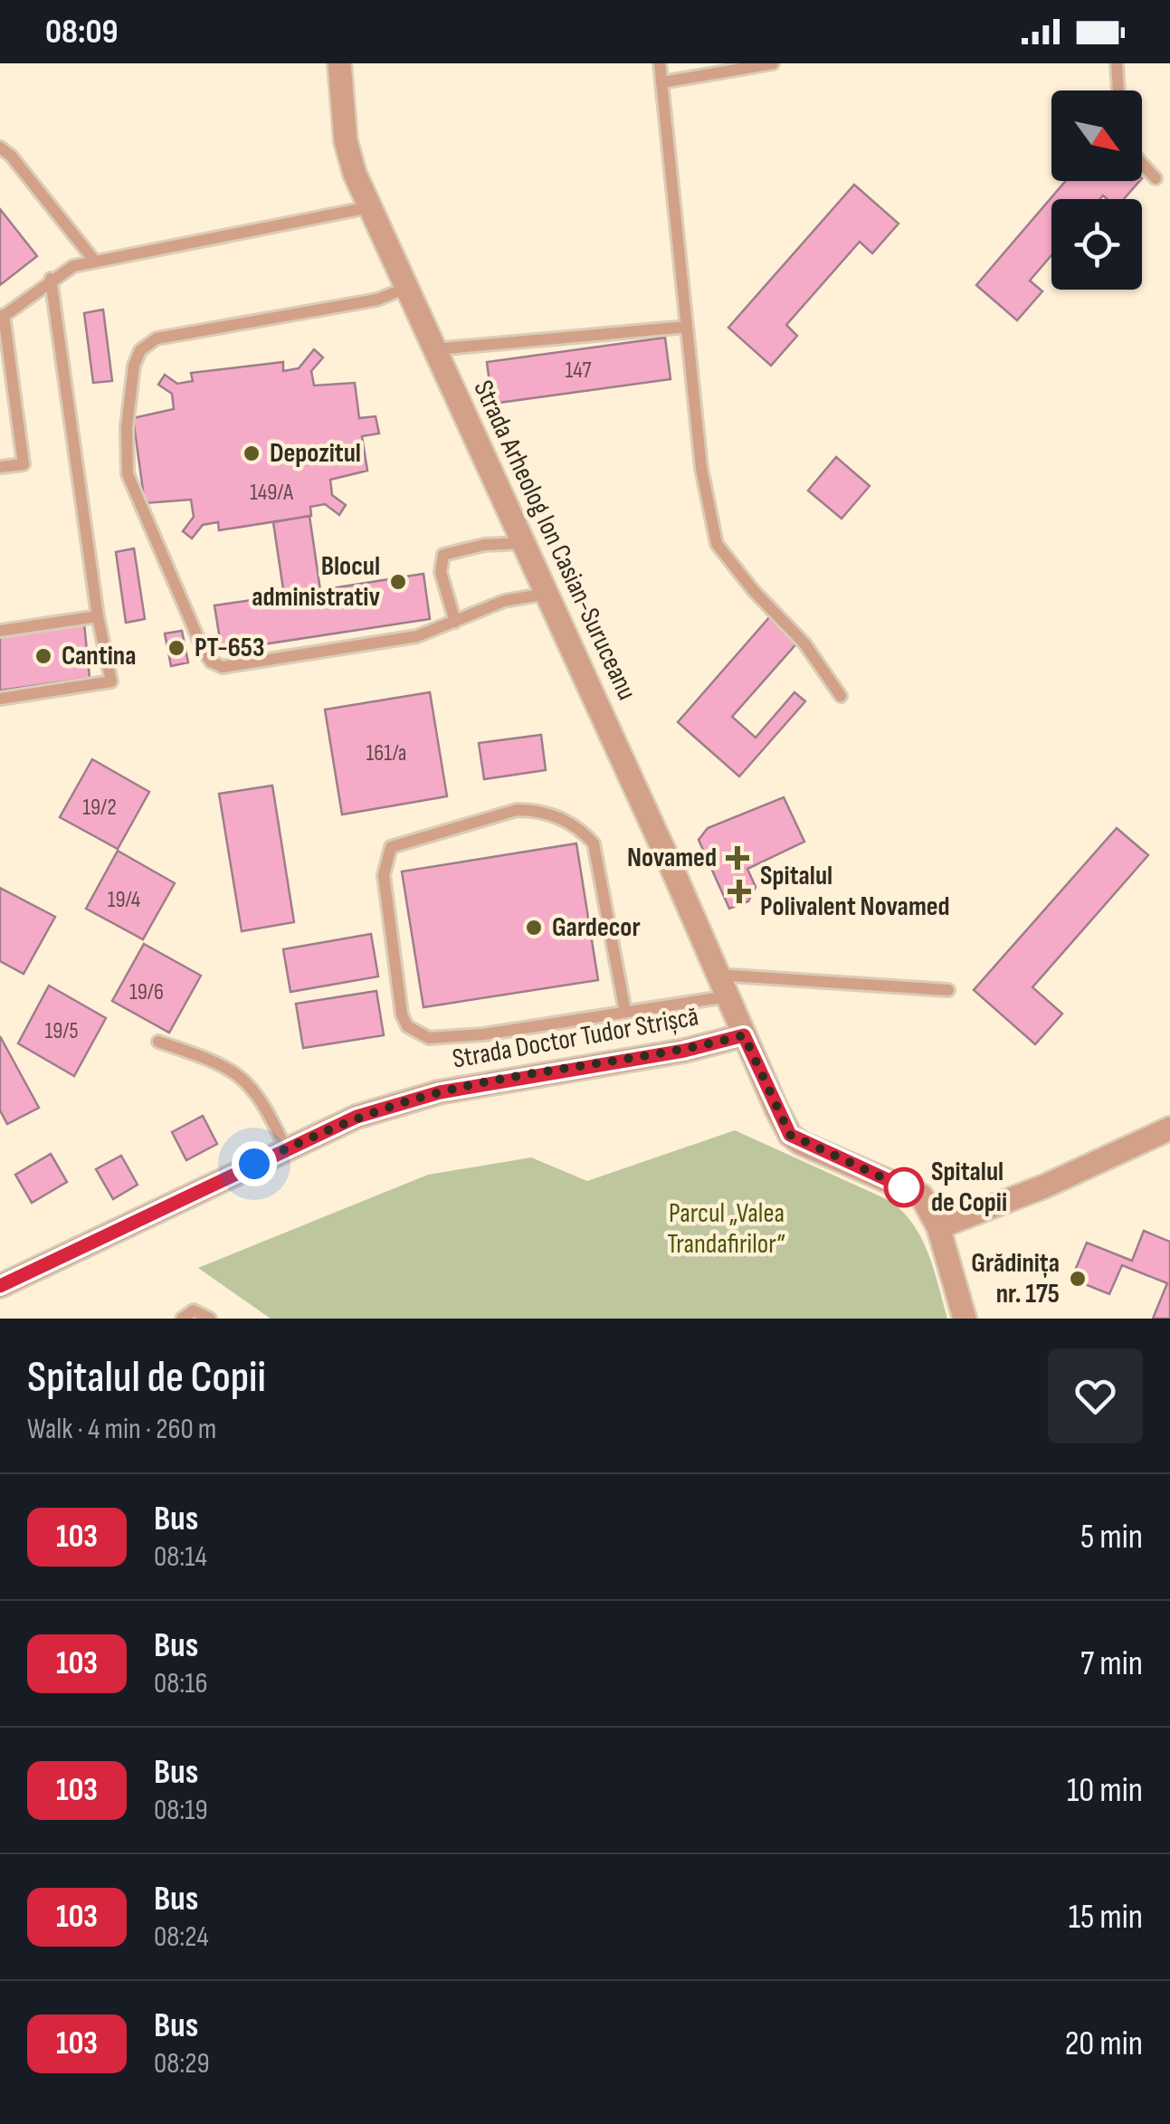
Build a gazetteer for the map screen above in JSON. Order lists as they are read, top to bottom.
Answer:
{
  "streets": {
    "street": ["Strada Arheolog Ion Casian-Suruceanu", "Strada Doctor Tudor Strișcă"]
  },
  "crossings": [
    ["Strada Arheolog Ion Casian-Suruceanu", "Strada Doctor Tudor Strișcă"]
  ],
  "parks": ["Parcul „Valea Trandafirilor”"],
  "places": {
    "other": [
      "Depozitul",
      "Blocul administrativ",
      "PT-653",
      "Cantina",
      "Gardecor",
      "Spitalul de Copii",
      "Grădinița nr. 175"
    ],
    "health": ["Novamed", "Spitalul Polivalent Novamed"]
  },
  "lines": ["bus line 103"],
  "house_numbers": [
    "147",
    "149/A",
    "161/a",
    "19/2",
    "19/4",
    "19/6",
    "19/5"
  ],
  "north": "bottom right",
  "page": {
    "status": "08:09",
    "heading": ["Spitalul de Copii", "Walk · 4 min · 260 m"],
    "list": [
      {
        "mark": "103",
        "name": "Bus",
        "note": "08:14",
        "value": "5 min"
      },
      {
        "mark": "103",
        "name": "Bus",
        "note": "08:16",
        "value": "7 min"
      },
      {
        "mark": "103",
        "name": "Bus",
        "note": "08:19",
        "value": "10 min"
      },
      {
        "mark": "103",
        "name": "Bus",
        "note": "08:24",
        "value": "15 min"
      },
      {
        "mark": "103",
        "name": "Bus",
        "note": "08:29",
        "value": "20 min"
      }
    ]
  }
}
